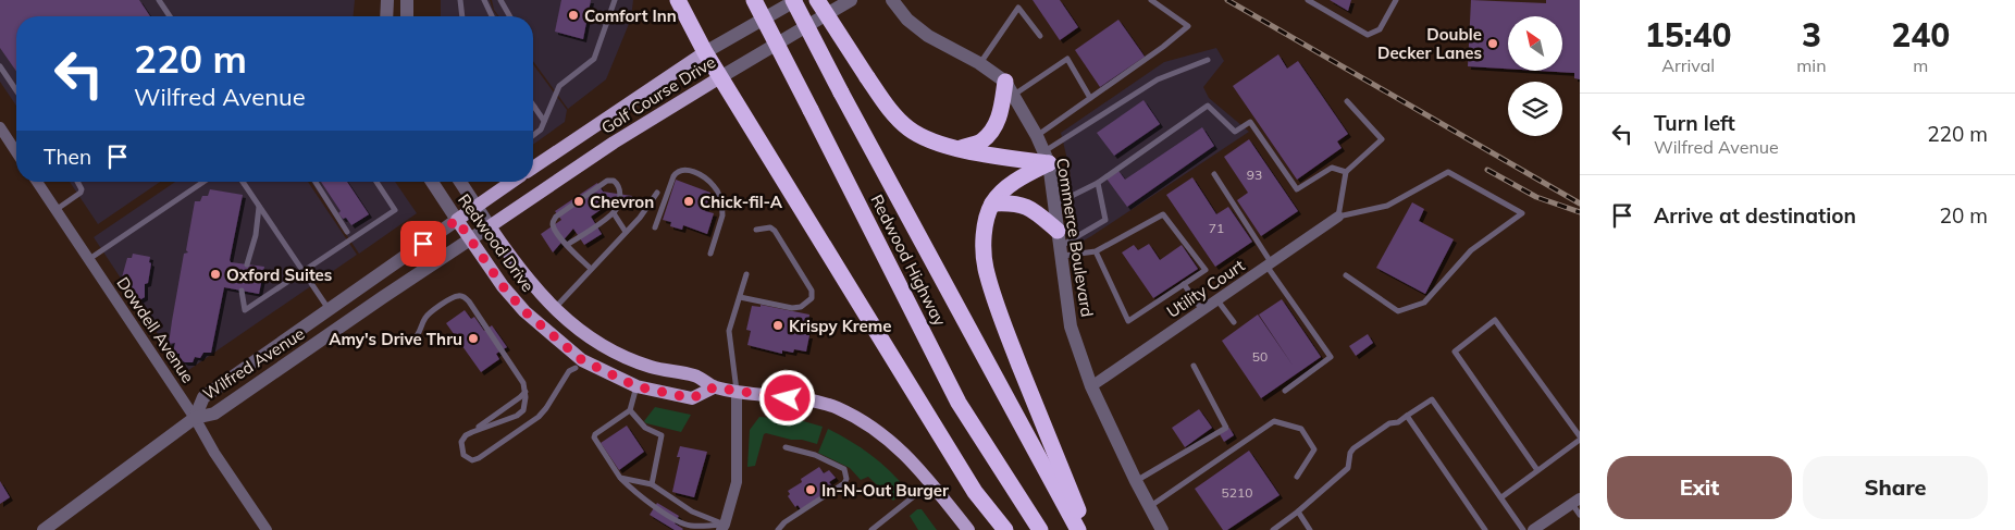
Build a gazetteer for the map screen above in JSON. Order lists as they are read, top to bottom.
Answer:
{
  "streets": {
    "highway": ["Redwood Highway"],
    "main road": ["Golf Course Drive", "Redwood Drive", "Wilfred Avenue"],
    "street": ["Commerce Boulevard", "Utility Court", "Dowdell Avenue"]
  },
  "crossings": [
    ["Golf Course Drive", "Redwood Drive"],
    ["Golf Course Drive", "Redwood Highway"],
    ["Golf Course Drive", "Wilfred Avenue"],
    ["Commerce Boulevard", "Utility Court"],
    ["Redwood Drive", "Wilfred Avenue"],
    ["Dowdell Avenue", "Wilfred Avenue"]
  ],
  "places": [
    "Comfort Inn",
    "Double Decker Lanes",
    "Chevron",
    "Chick-fil-A",
    "Oxford Suites",
    "Krispy Kreme",
    "Amy's Drive Thru",
    "In-N-Out Burger"
  ],
  "house_numbers": [
    "93",
    "71",
    "50",
    "5210"
  ],
  "north": "top left",
  "page": {
    "eta": [
      "15:40",
      "Arrival",
      "3",
      "min",
      "240",
      "m"
    ],
    "turn": ["220 m", "Wilfred Avenue"],
    "list": [
      {
        "name": "Turn left",
        "note": "Wilfred Avenue",
        "value": "220 m"
      },
      {
        "name": "Arrive at destination",
        "value": "20 m"
      }
    ],
    "then": "Then",
    "buttons": ["Exit", "Share"]
  }
}
